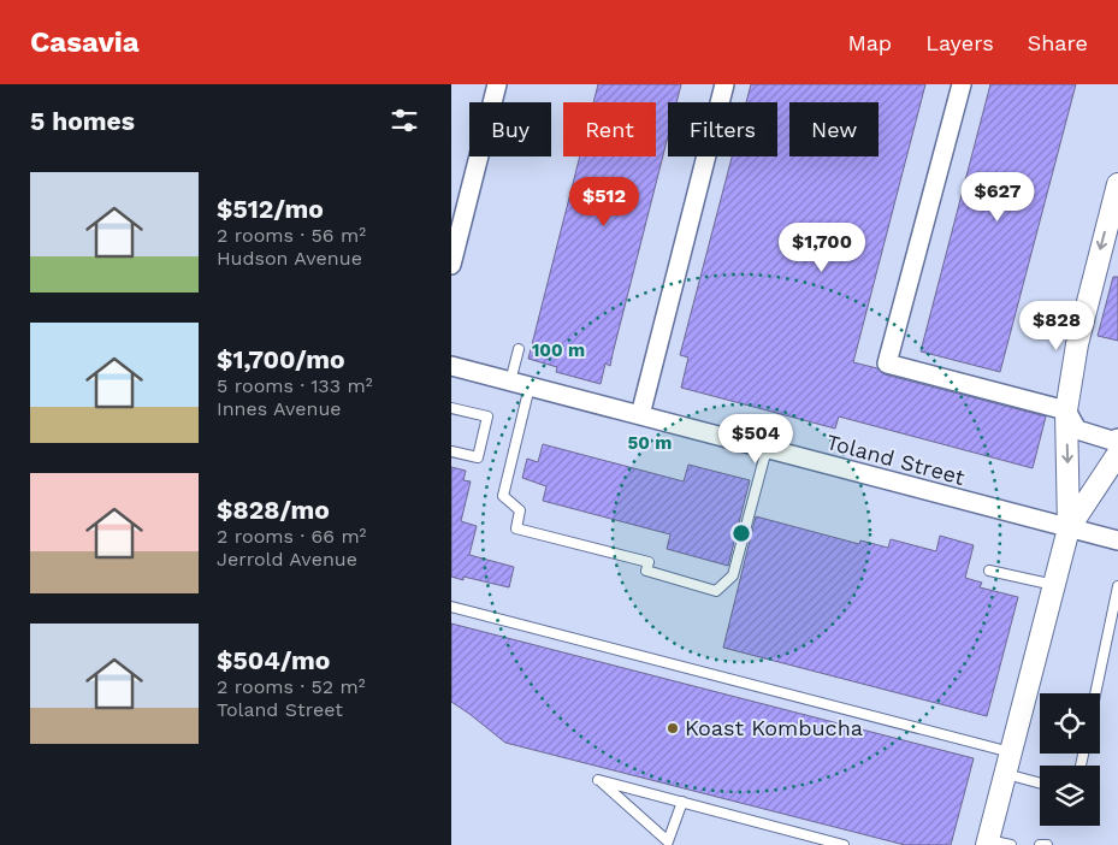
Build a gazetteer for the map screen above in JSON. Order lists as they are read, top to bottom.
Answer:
{
  "streets": {
    "street": ["Toland Street"]
  },
  "places": ["Koast Kombucha"],
  "page": {
    "header": "Casavia",
    "nav": ["Map", "Layers", "Share"],
    "heading": "5 homes",
    "chip": [
      "Buy",
      "Rent",
      "Filters",
      "New"
    ],
    "list": [
      {
        "name": "$512/mo",
        "note": "2 rooms · 56 m² · Hudson Avenue"
      },
      {
        "name": "$1,700/mo",
        "note": "5 rooms · 133 m² · Innes Avenue"
      },
      {
        "name": "$828/mo",
        "note": "2 rooms · 66 m² · Jerrold Avenue"
      },
      {
        "name": "$504/mo",
        "note": "2 rooms · 52 m² · Toland Street"
      }
    ],
    "price": [
      "$627",
      "$512",
      "$1,700",
      "$828",
      "$504"
    ]
  },
  "rings": ["100 m", "50 m"]
}
